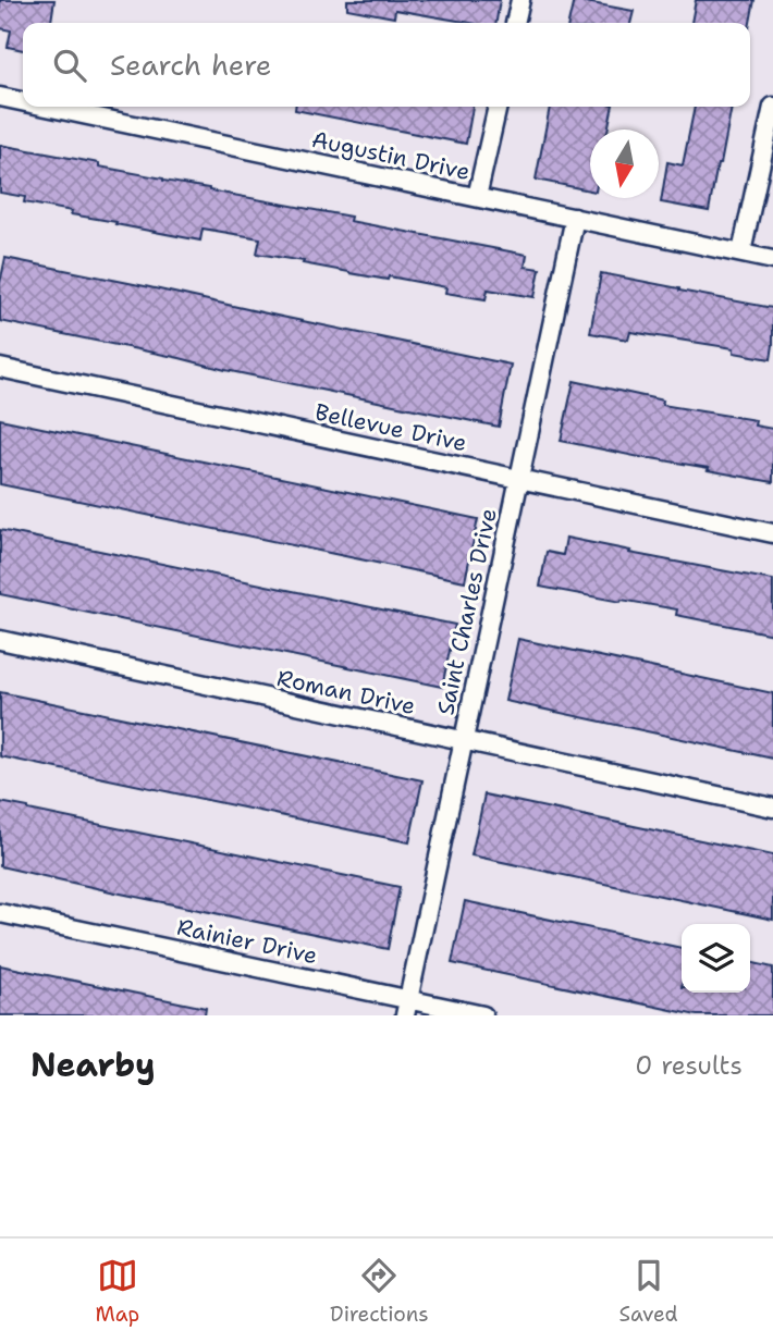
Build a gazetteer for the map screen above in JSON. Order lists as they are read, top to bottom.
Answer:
{
  "streets": {
    "street": [
      "Augustin Drive",
      "Bellevue Drive",
      "Saint Charles Drive",
      "Roman Drive",
      "Rainier Drive"
    ]
  },
  "crossings": [
    ["Augustin Drive", "Saint Charles Drive"],
    ["Bellevue Drive", "Saint Charles Drive"],
    ["Saint Charles Drive", "Roman Drive"],
    ["Saint Charles Drive", "Rainier Drive"]
  ],
  "north": "bottom",
  "page": {
    "search": "Search here",
    "heading": ["Nearby", "0 results"],
    "nav": ["Map", "Directions", "Saved"]
  }
}
